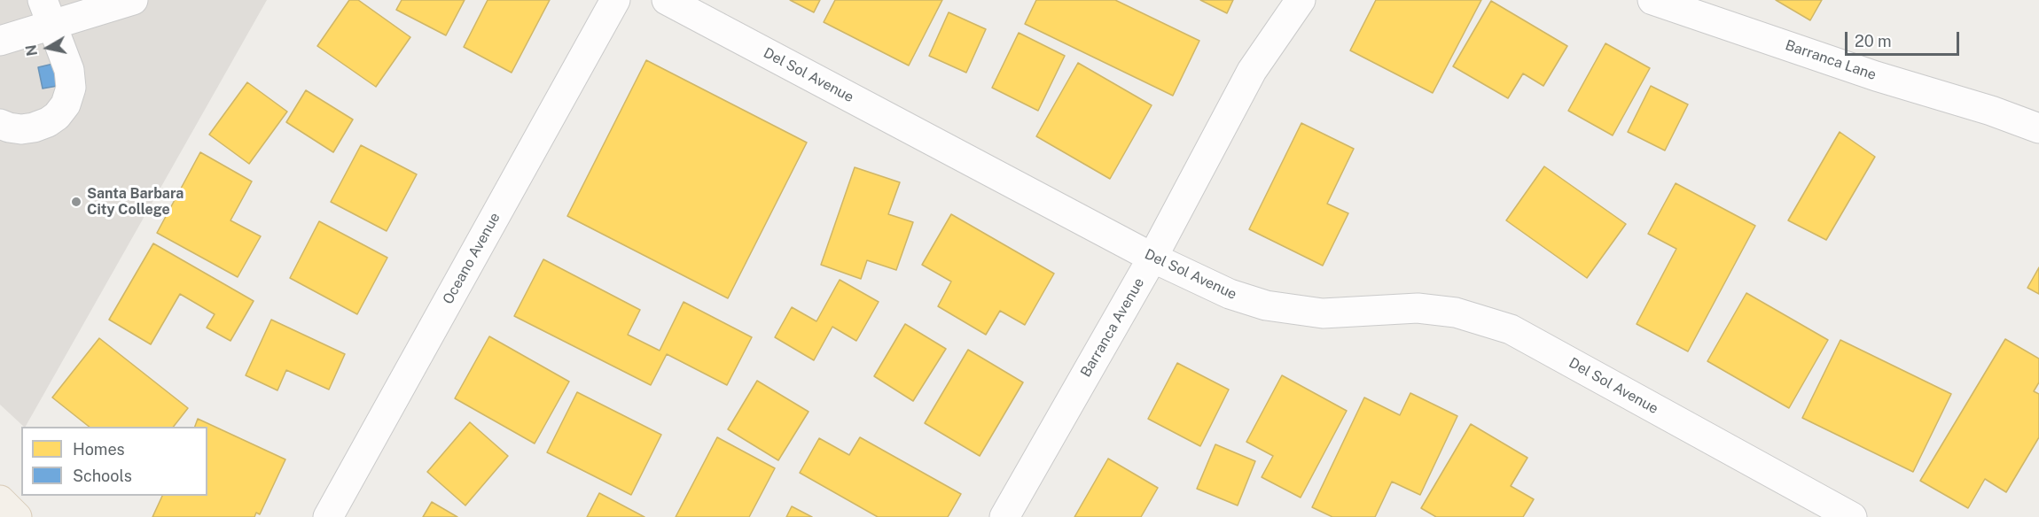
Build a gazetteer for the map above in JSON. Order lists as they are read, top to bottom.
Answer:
{
  "streets": {
    "street": [
      "Barranca Lane",
      "Del Sol Avenue",
      "Oceano Avenue",
      "Barranca Avenue"
    ]
  },
  "crossings": [
    ["Del Sol Avenue", "Barranca Avenue"]
  ],
  "places": ["Santa Barbara City College"],
  "legend": ["Homes", "Schools"],
  "scale_bar": "20 m",
  "north": "left"
}
